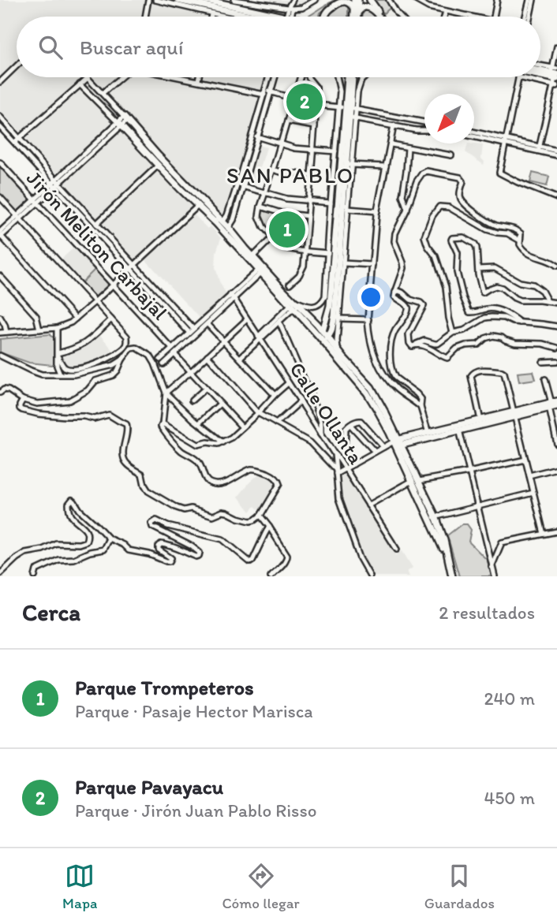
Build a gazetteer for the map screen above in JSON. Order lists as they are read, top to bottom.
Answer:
{
  "streets": {
    "street": ["Jirón Meliton Carbajal", "Calle Ollanta"]
  },
  "districts": ["SAN PABLO"],
  "north": "bottom left",
  "page": {
    "search": "Buscar aquí",
    "pins": ["2", "1"],
    "heading": ["Cerca", "2 resultados"],
    "list": [
      {
        "mark": "1",
        "name": "Parque Trompeteros",
        "note": "Parque · Pasaje Hector Marisca",
        "value": "240 m"
      },
      {
        "mark": "2",
        "name": "Parque Pavayacu",
        "note": "Parque · Jirón Juan Pablo Risso",
        "value": "450 m"
      }
    ],
    "nav": ["Mapa", "Cómo llegar", "Guardados"]
  }
}
